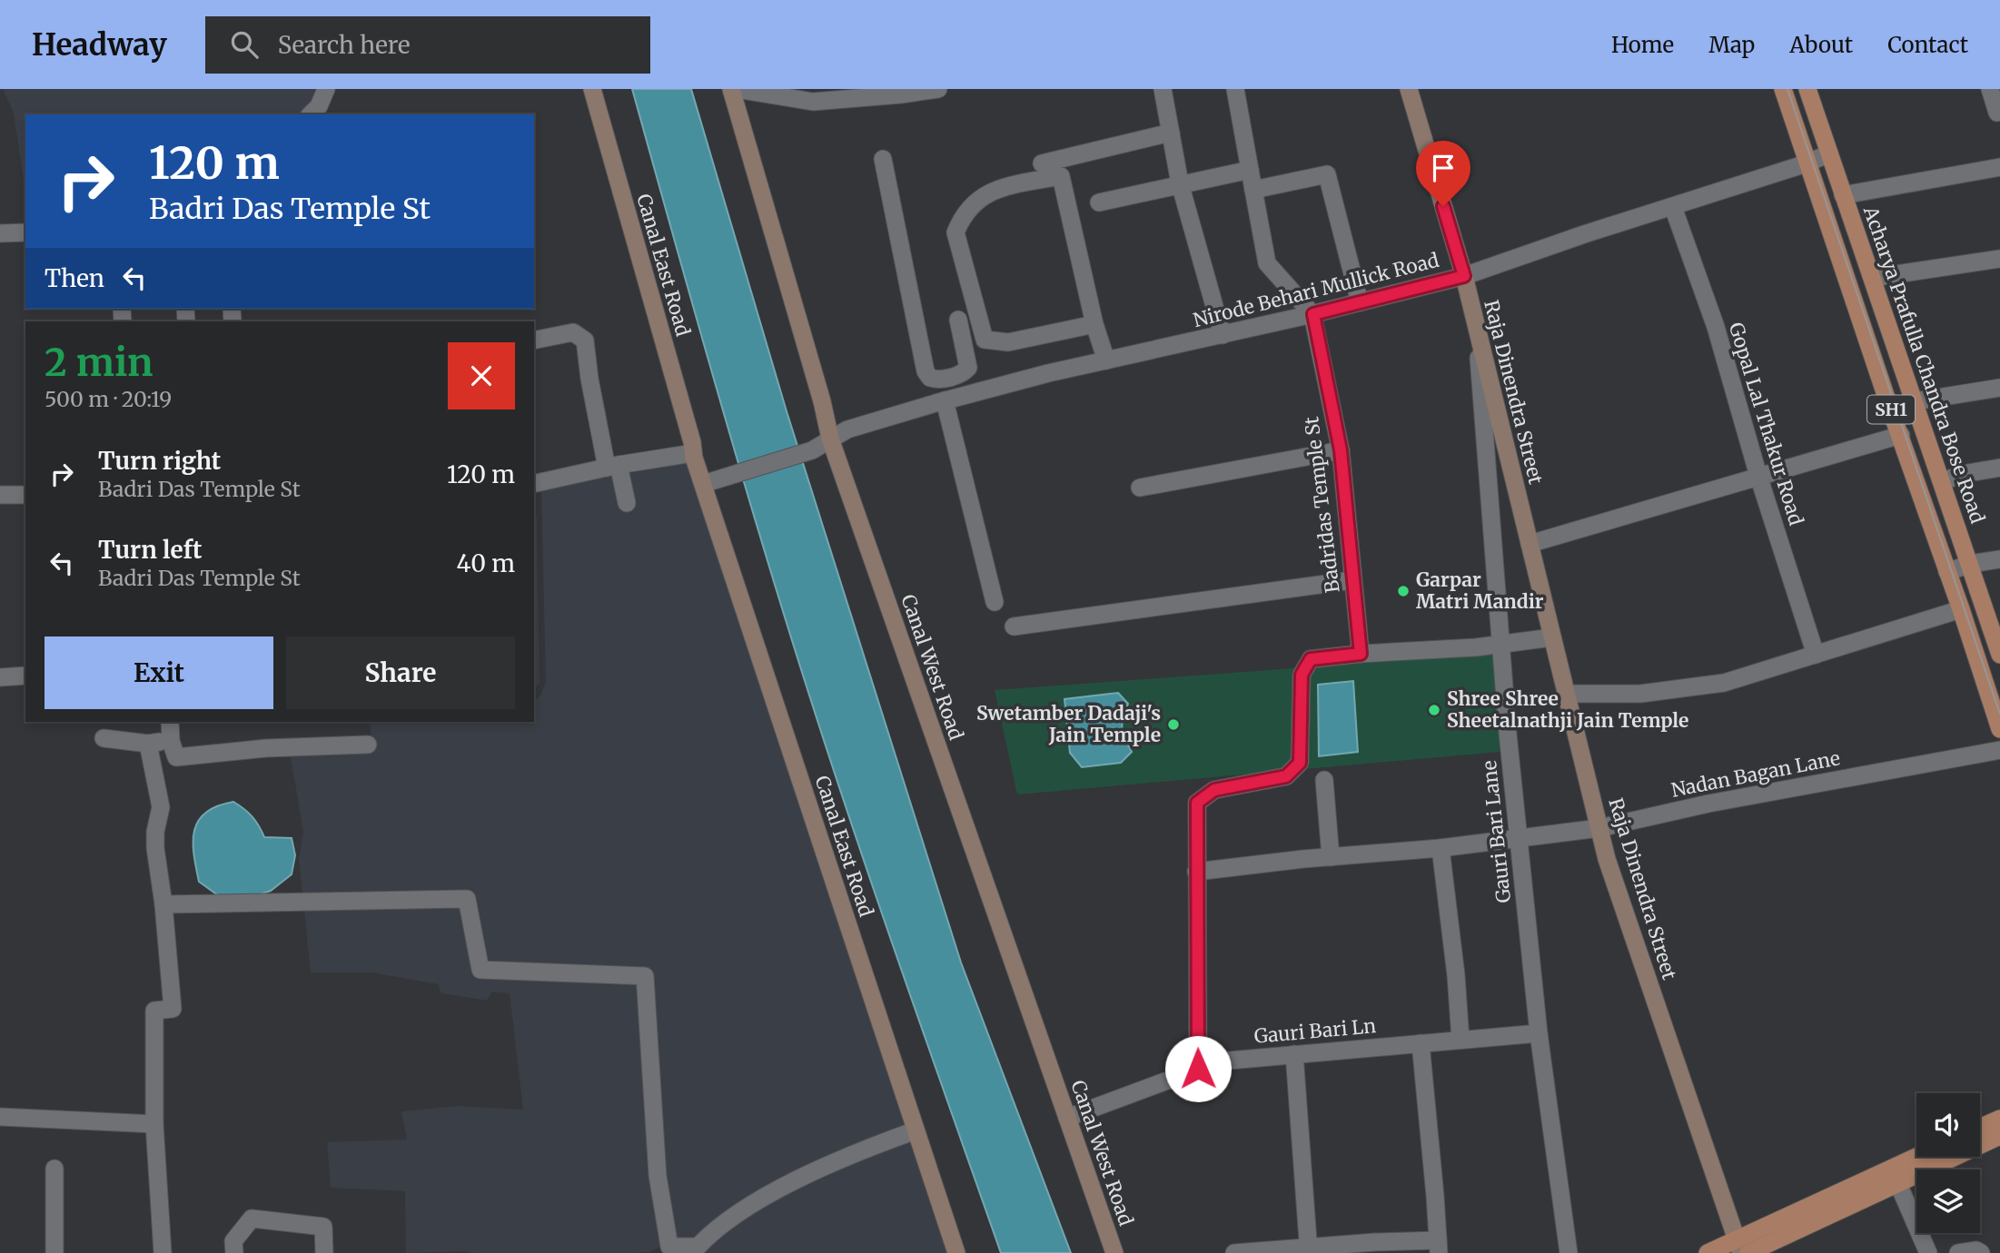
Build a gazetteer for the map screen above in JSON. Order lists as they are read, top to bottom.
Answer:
{
  "streets": {
    "main road": [
      "Canal East Road",
      "Acharya Prafulla Chandra Bose Road",
      "Raja Dinendra Street",
      "SH1",
      "Canal West Road"
    ],
    "street": [
      "Nirode Behari Mullick Road",
      "Gopal Lal Thakur Road",
      "Badridas Temple St",
      "Nadan Bagan Lane",
      "Gauri Bari Lane",
      "Gauri Bari Ln"
    ]
  },
  "crossings": [
    ["Canal East Road", "Nirode Behari Mullick Road"],
    ["Nirode Behari Mullick Road", "Acharya Prafulla Chandra Bose Road"],
    ["Nirode Behari Mullick Road", "Raja Dinendra Street"],
    ["Nirode Behari Mullick Road", "SH1"],
    ["Nirode Behari Mullick Road", "Gopal Lal Thakur Road"],
    ["Nirode Behari Mullick Road", "Badridas Temple St"],
    ["Nirode Behari Mullick Road", "Canal West Road"],
    ["Raja Dinendra Street", "Nadan Bagan Lane"],
    ["Raja Dinendra Street", "Gauri Bari Lane"],
    ["Canal West Road", "Gauri Bari Ln"],
    ["Nadan Bagan Lane", "Gauri Bari Lane"],
    ["Gauri Bari Lane", "Gauri Bari Ln"]
  ],
  "places": ["Garpar Matri Mandir", "Shree Shree Sheetalnathji Jain Temple", "Swetamber Dadaji's Jain Temple"],
  "page": {
    "header": "Headway",
    "search": "Search here",
    "nav": [
      "Home",
      "Map",
      "About",
      "Contact"
    ],
    "turn": ["120 m", "Badri Das Temple St"],
    "then": "Then",
    "heading": ["2 min", "500 m · 20:19"],
    "list": [
      {
        "name": "Turn right",
        "note": "Badri Das Temple St",
        "value": "120 m"
      },
      {
        "name": "Turn left",
        "note": "Badri Das Temple St",
        "value": "40 m"
      }
    ],
    "buttons": ["Exit", "Share"]
  }
}
